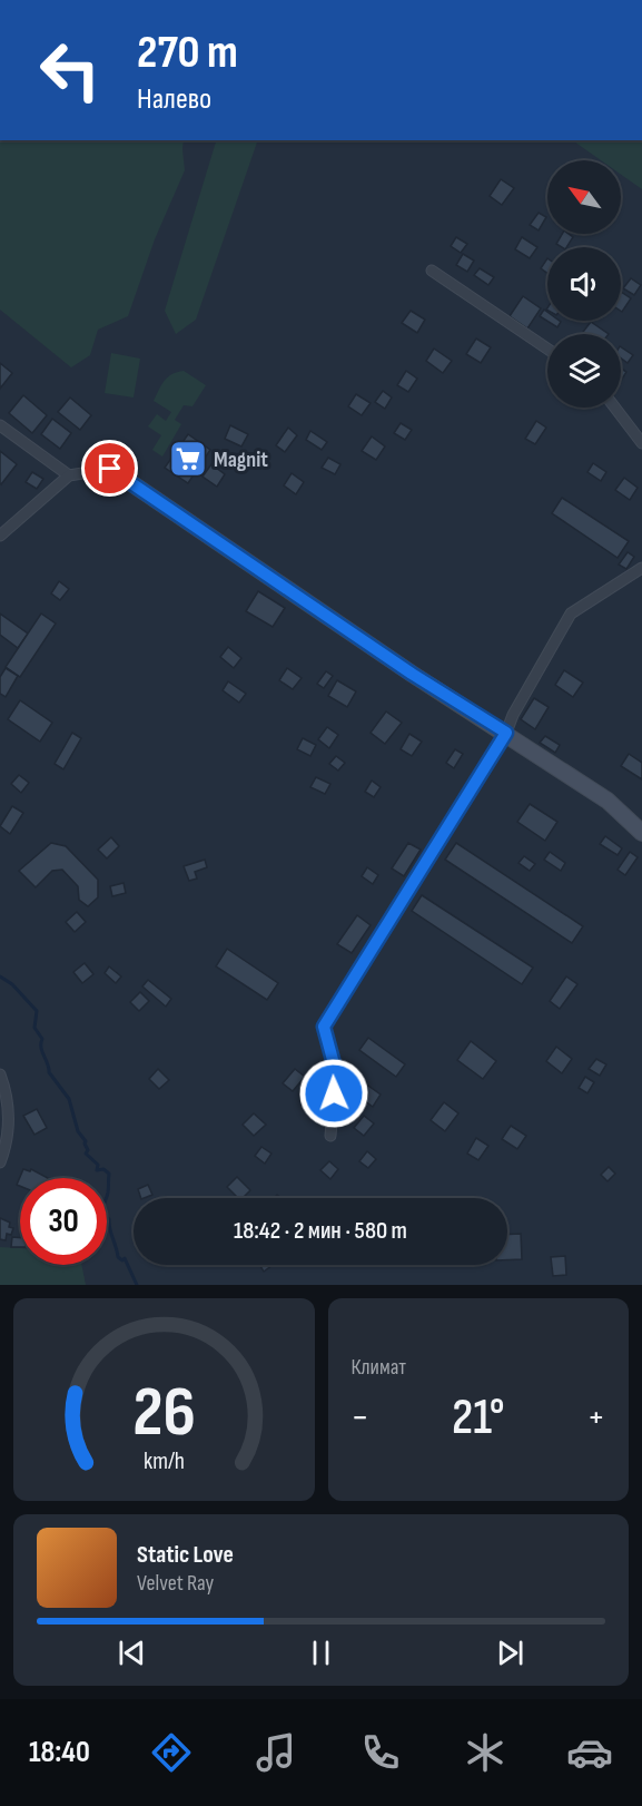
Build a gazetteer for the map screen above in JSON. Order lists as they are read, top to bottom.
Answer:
{
  "places": {
    "supermarket": ["Magnit"]
  },
  "north": "top left",
  "page": {
    "turn": ["270 m", "Налево"],
    "limit": "30",
    "trip": "18:42 · 2 мин · 580 m",
    "tile": "Климат",
    "heat": ["−", "21°", "+"],
    "song": ["Static Love", "Velvet Ray"],
    "tabs": "18:40",
    "gauge": ["26", "km/h"]
  }
}
